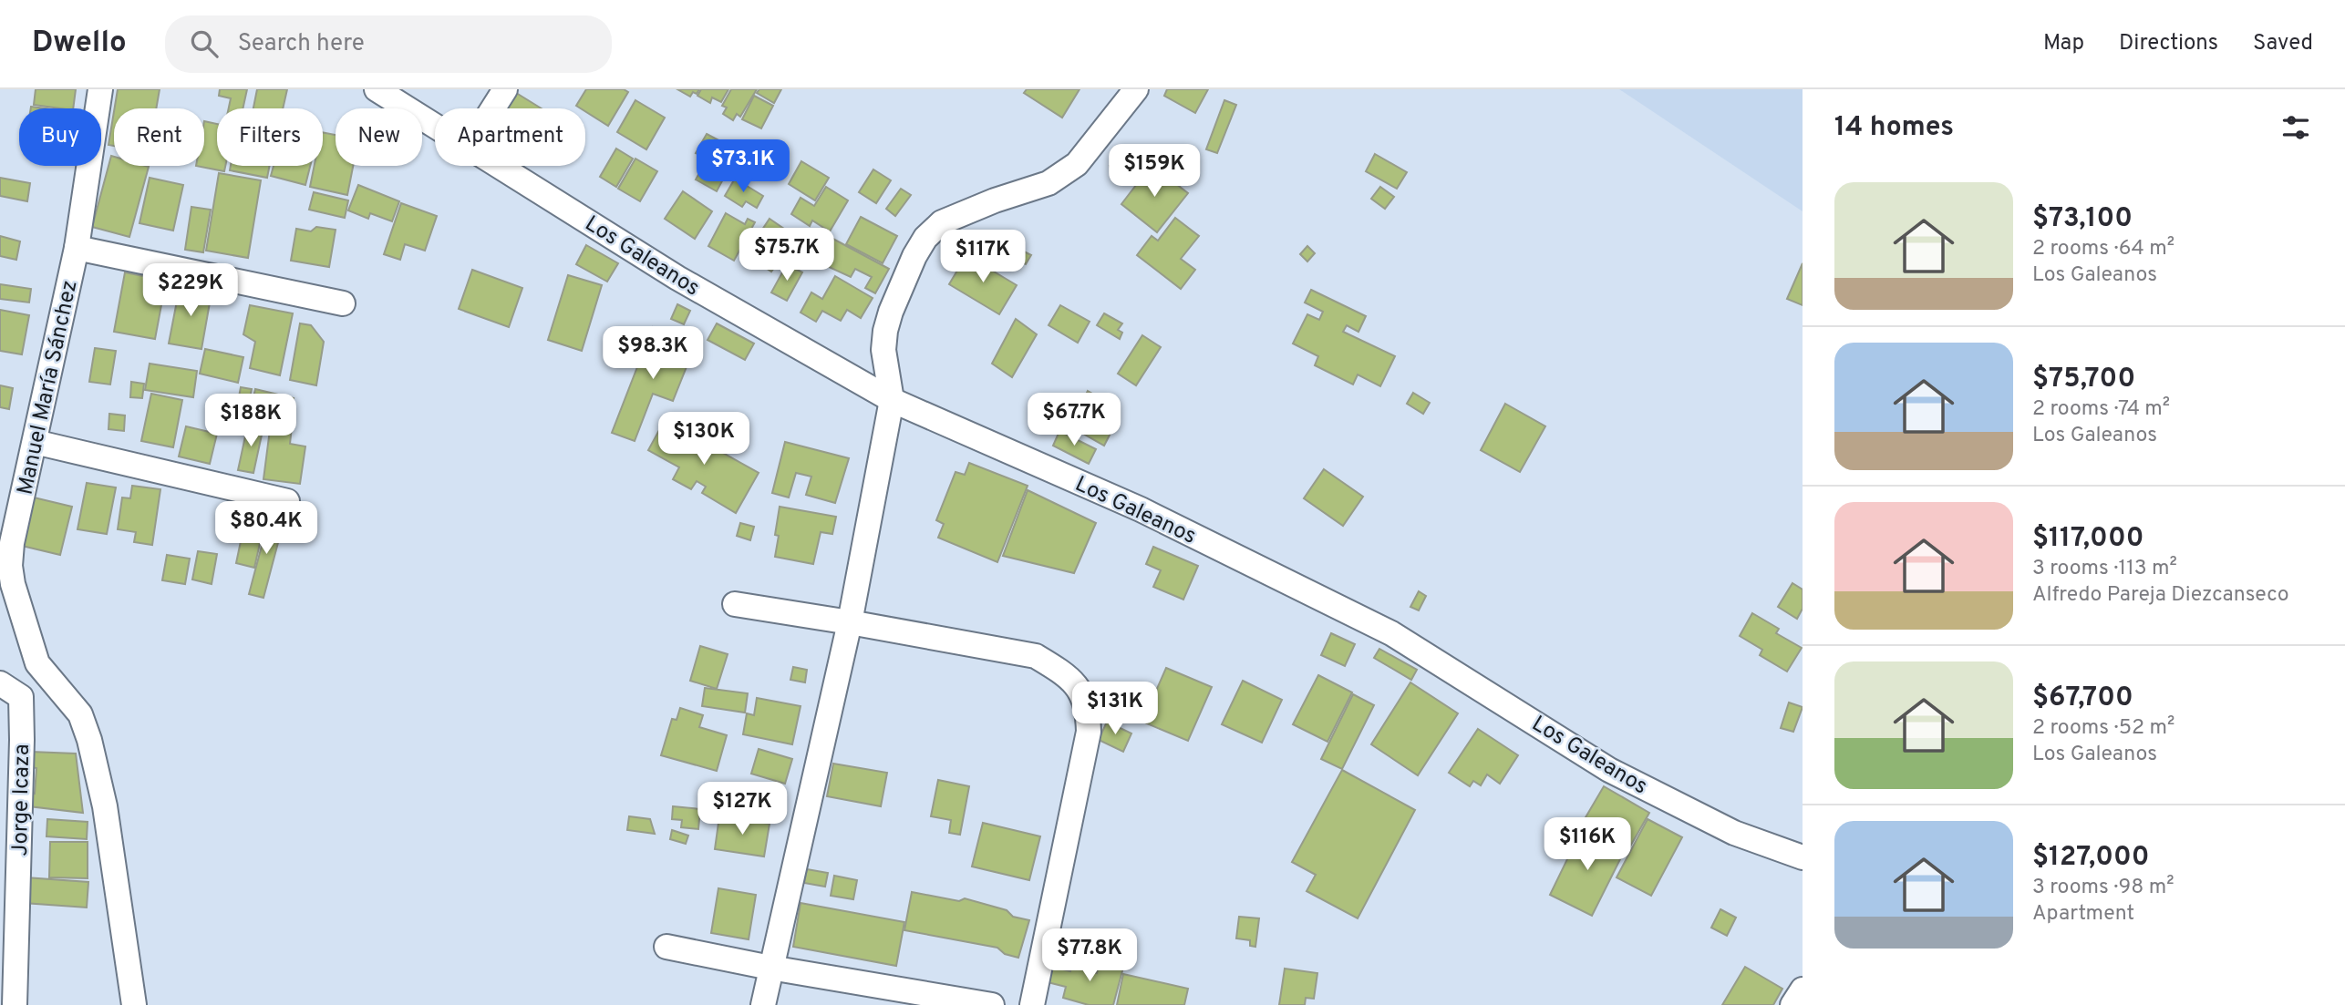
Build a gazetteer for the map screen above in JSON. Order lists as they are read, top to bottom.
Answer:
{
  "streets": {
    "street": ["Los Galeanos", "Manuel María Sánchez", "Jorge Icaza"]
  },
  "page": {
    "header": "Dwello",
    "search": "Search here",
    "nav": ["Map", "Directions", "Saved"],
    "heading": "14 homes",
    "chip": [
      "Buy",
      "Rent",
      "Filters",
      "New",
      "Apartment"
    ],
    "price": [
      "$73.1K",
      "$159K",
      "$75.7K",
      "$117K",
      "$229K",
      "$98.3K",
      "$67.7K",
      "$188K",
      "$130K",
      "$80.4K",
      "$131K",
      "$127K",
      "$116K",
      "$77.8K"
    ],
    "list": [
      {
        "name": "$73,100",
        "note": "2 rooms · 64 m² · Los Galeanos"
      },
      {
        "name": "$75,700",
        "note": "2 rooms · 74 m² · Los Galeanos"
      },
      {
        "name": "$117,000",
        "note": "3 rooms · 113 m² · Alfredo Pareja Diezcanseco"
      },
      {
        "name": "$67,700",
        "note": "2 rooms · 52 m² · Los Galeanos"
      },
      {
        "name": "$127,000",
        "note": "3 rooms · 98 m² · Apartment"
      }
    ]
  }
}
